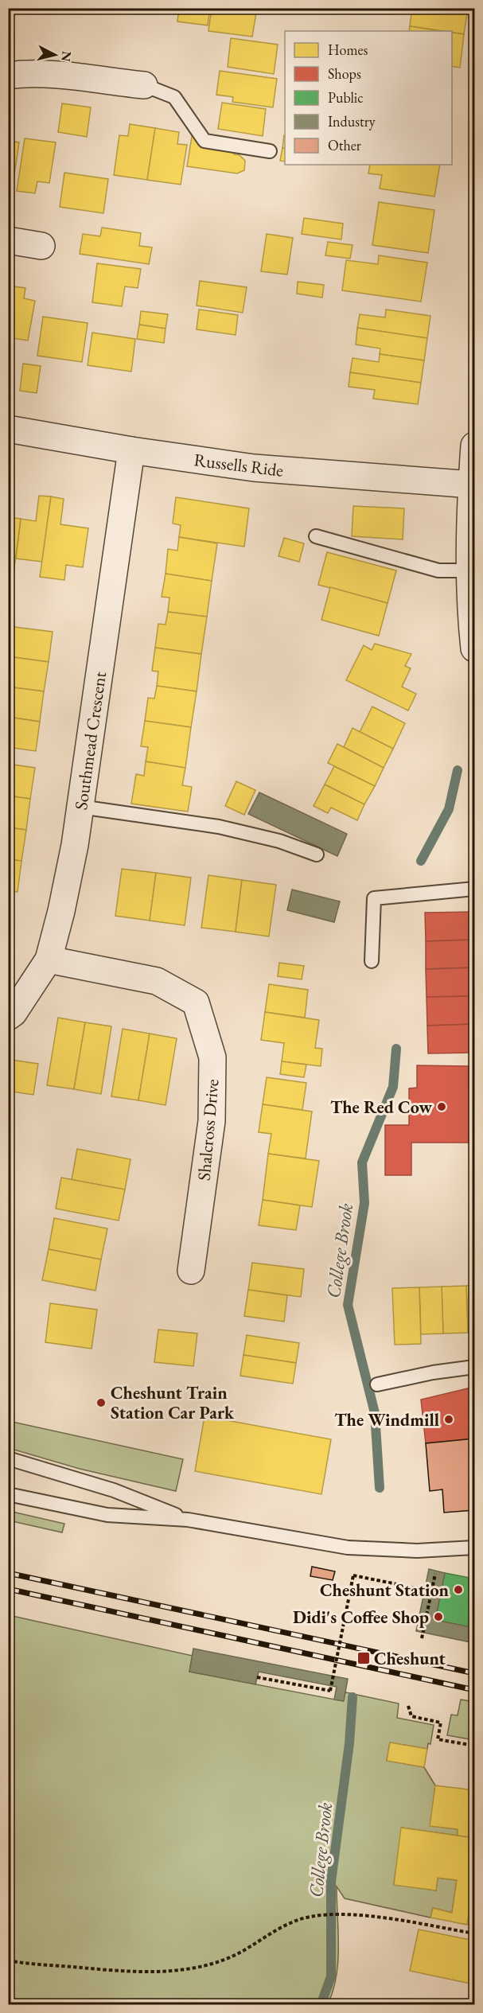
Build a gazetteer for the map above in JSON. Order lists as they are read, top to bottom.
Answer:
{
  "streets": {
    "street": ["Russells Ride", "Southmead Crescent", "Shalcross Drive"]
  },
  "crossings": [
    ["Russells Ride", "Southmead Crescent"],
    ["Southmead Crescent", "Shalcross Drive"]
  ],
  "water": ["College Brook"],
  "places": {
    "other": [
      "The Red Cow",
      "Cheshunt Train Station Car Park",
      "The Windmill",
      "Cheshunt Station",
      "Didi's Coffee Shop"
    ],
    "transit": ["Cheshunt"]
  },
  "legend": [
    "Homes",
    "Shops",
    "Public",
    "Industry",
    "Other"
  ],
  "north": "right"
}
